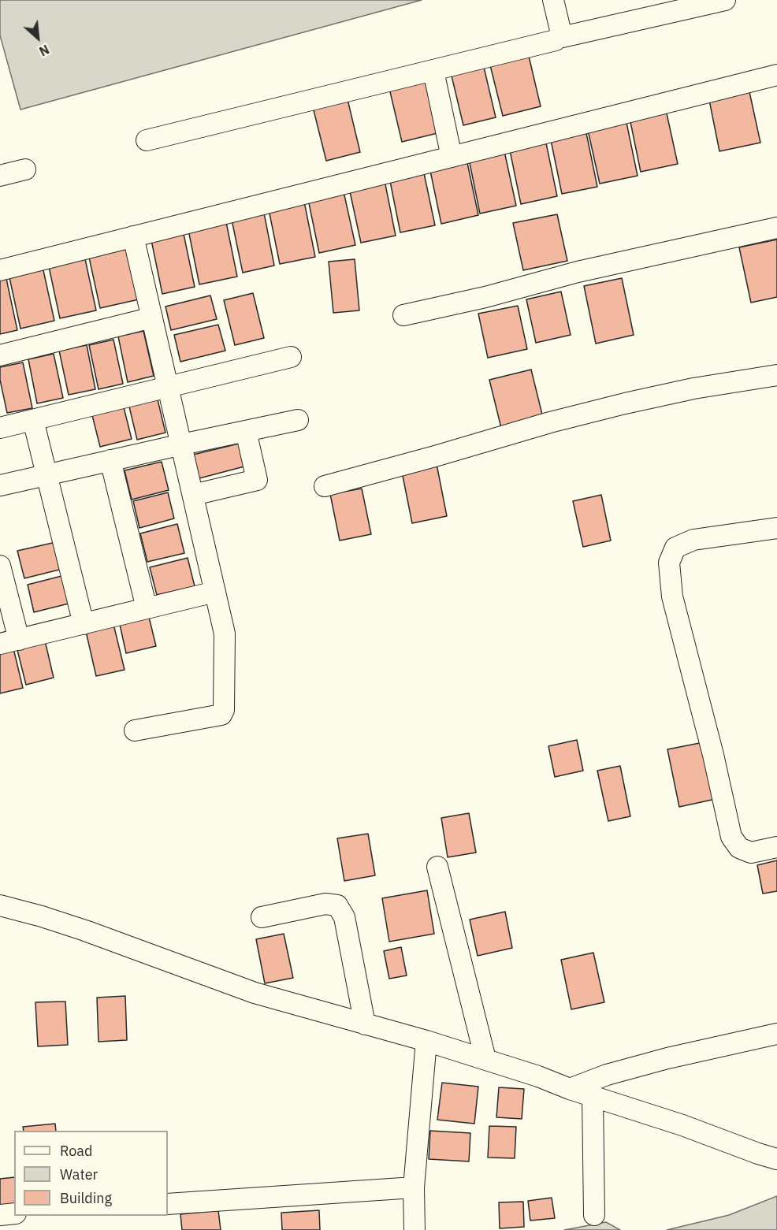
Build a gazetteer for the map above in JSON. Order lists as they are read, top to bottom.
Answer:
{
  "legend": ["Road", "Water", "Building"],
  "north": "bottom right"
}
